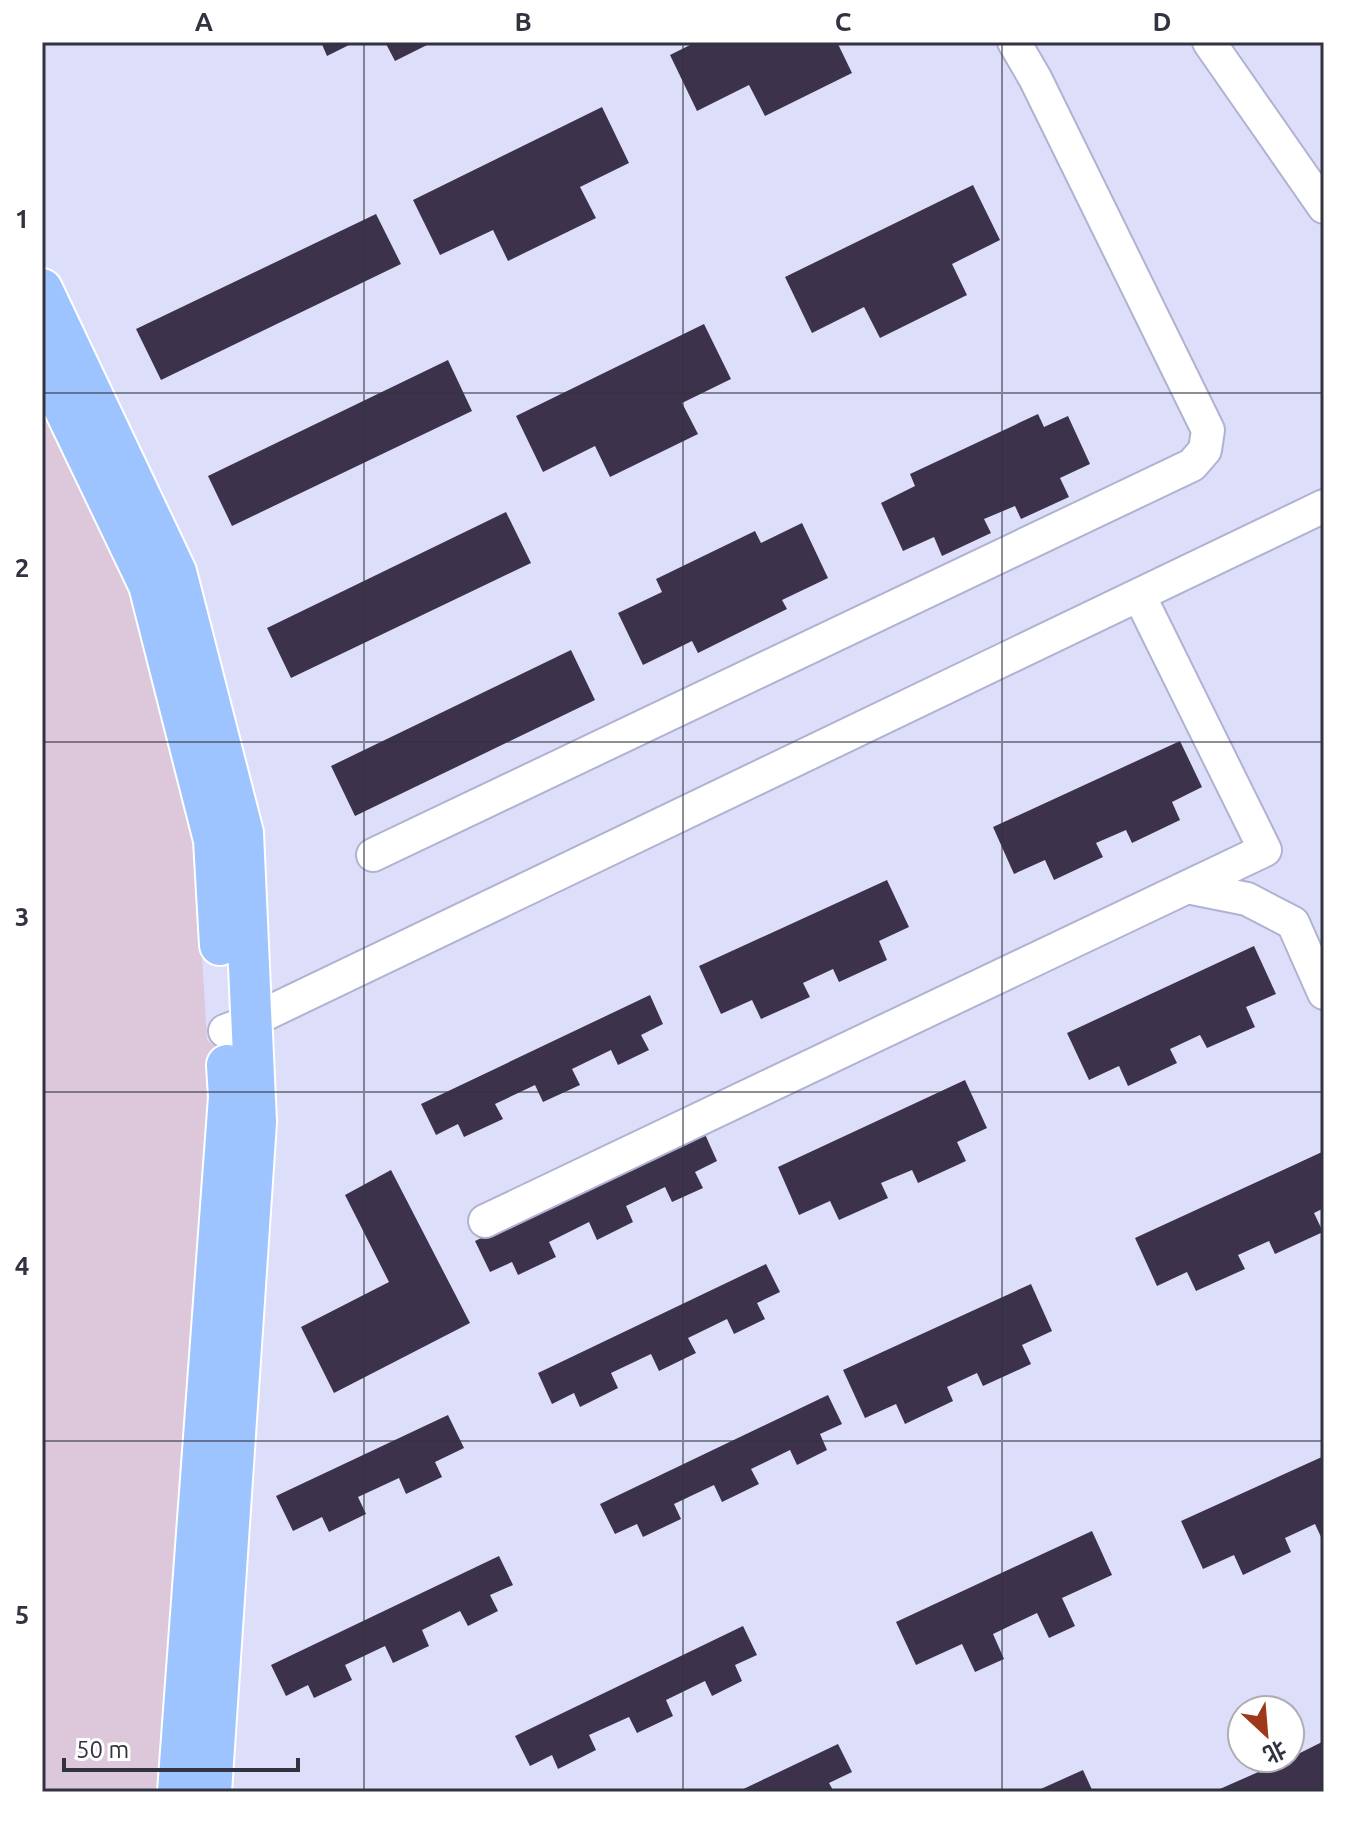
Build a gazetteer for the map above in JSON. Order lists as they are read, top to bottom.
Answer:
{
  "scale_bar": "50 m",
  "north": "bottom right",
  "grid": {
    "columns": [
      "A",
      "B",
      "C",
      "D"
    ],
    "rows": [
      "1",
      "2",
      "3",
      "4",
      "5"
    ]
  }
}
